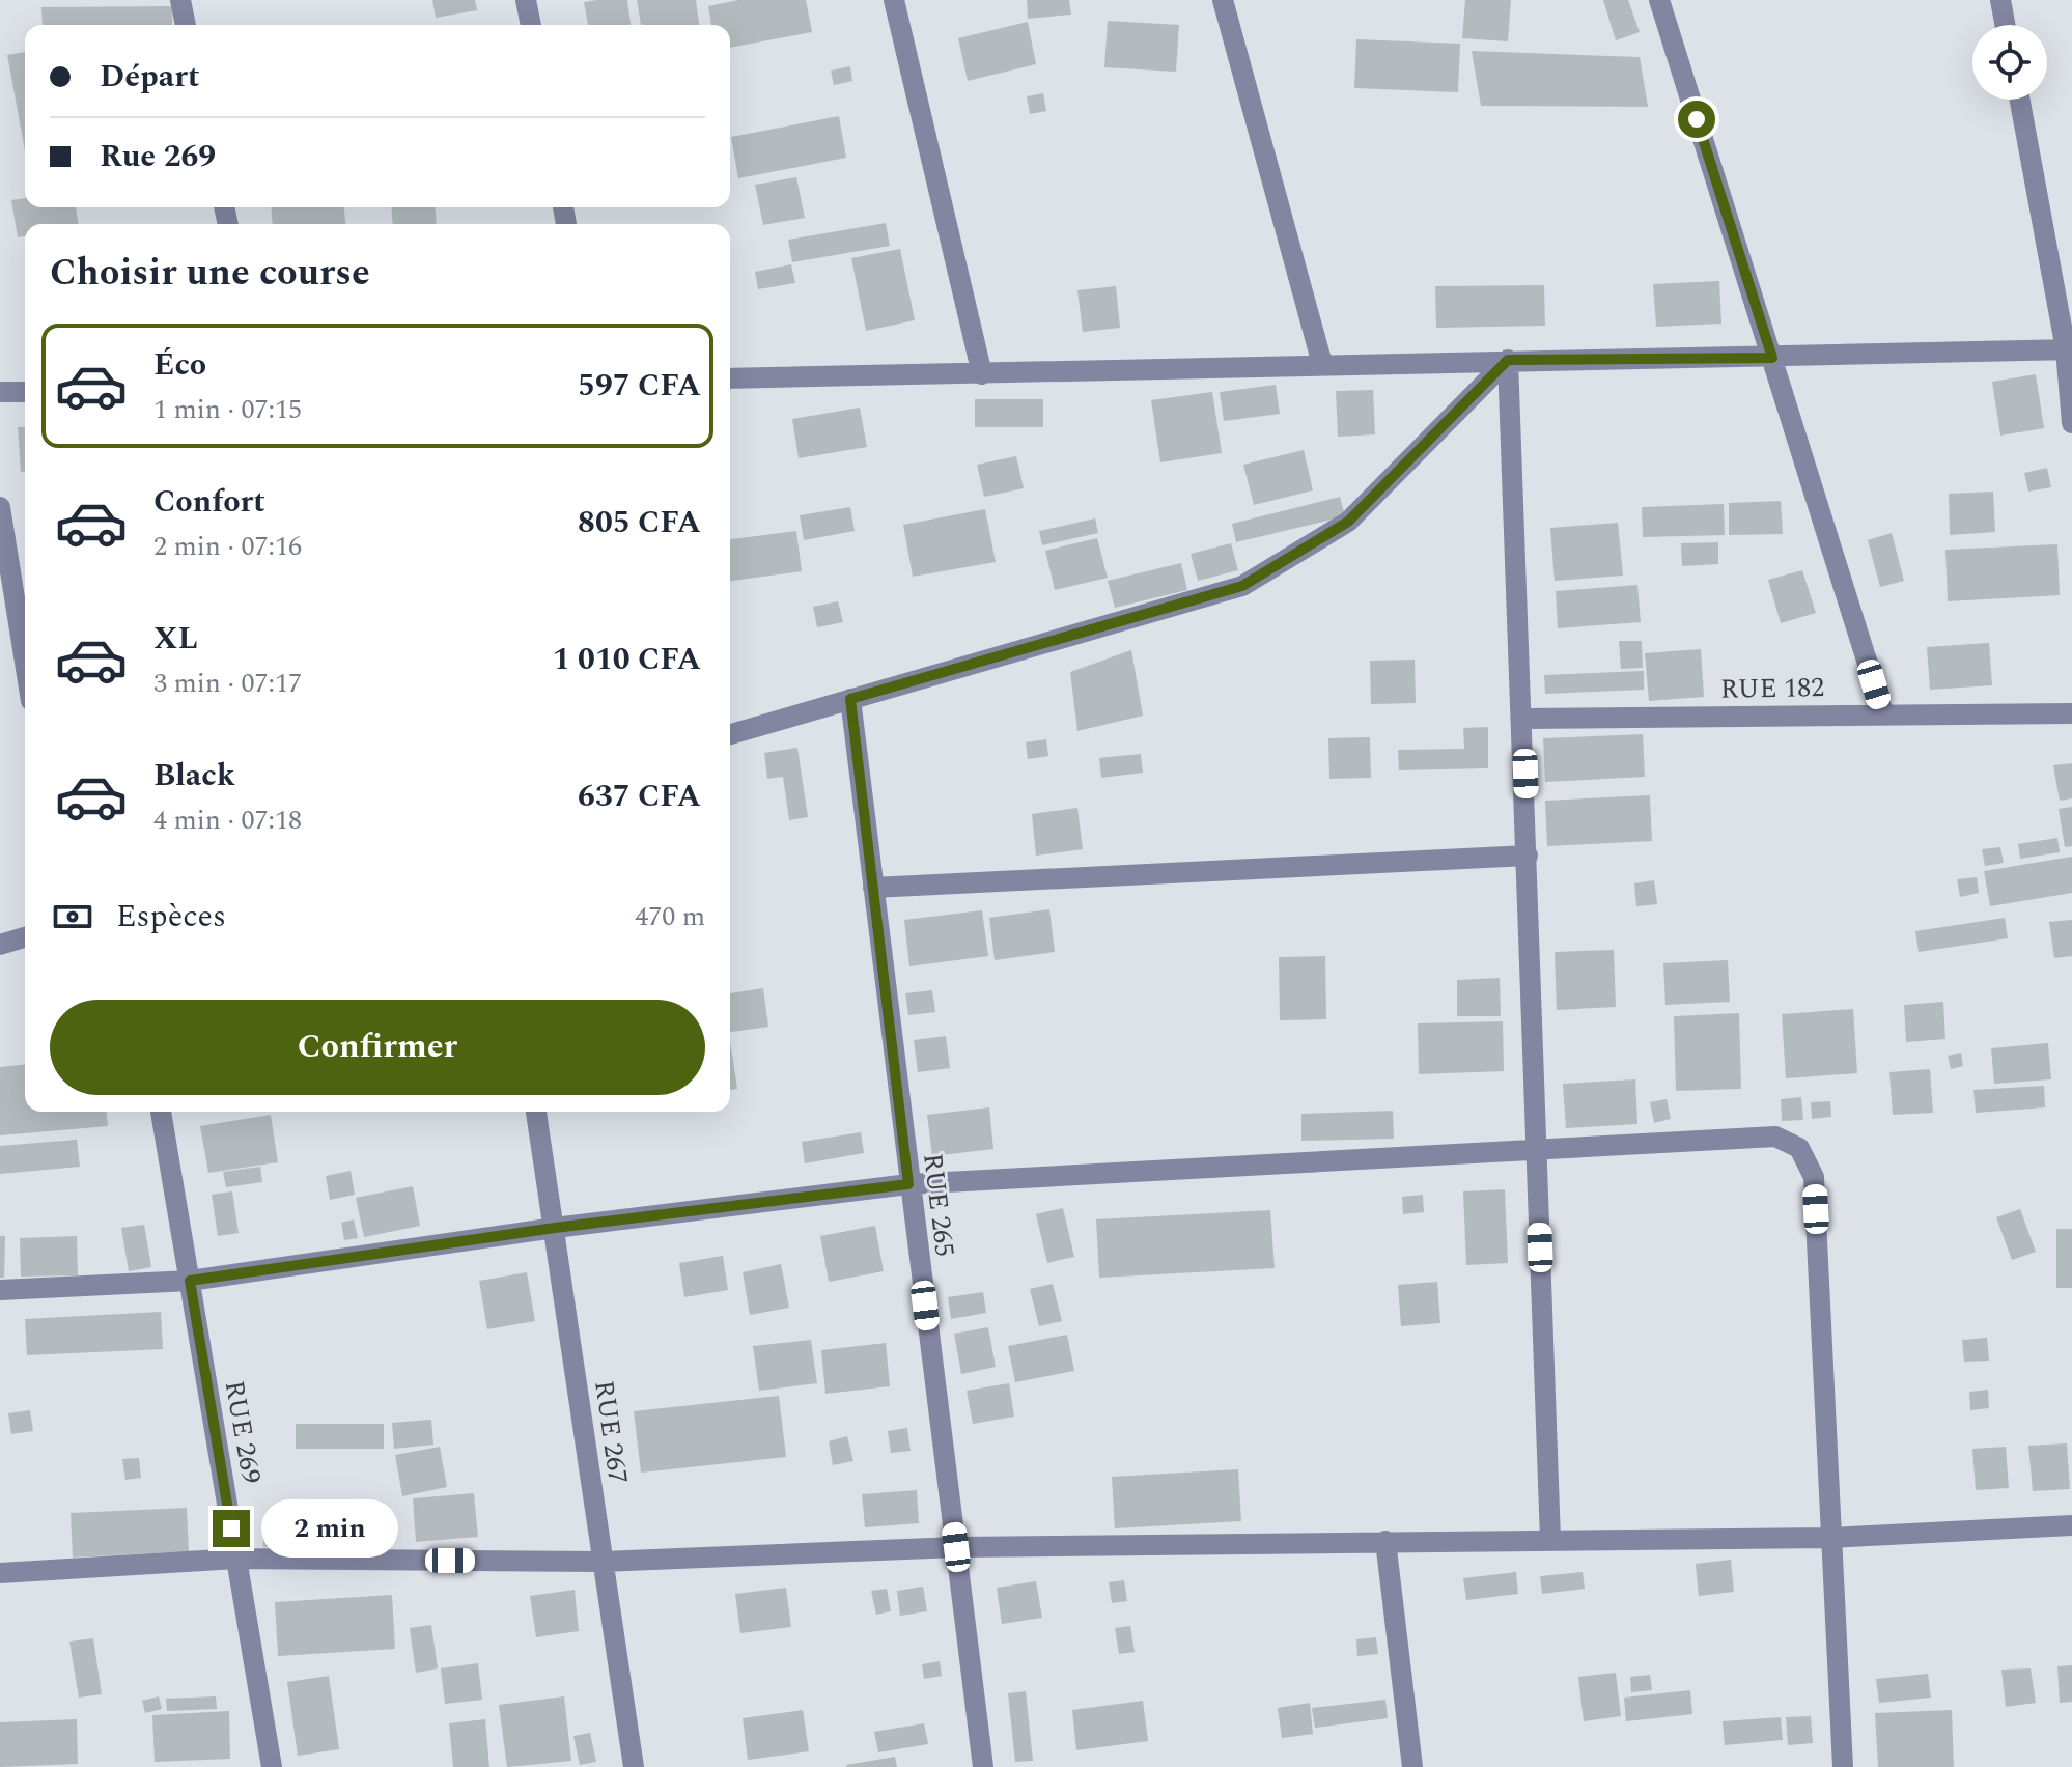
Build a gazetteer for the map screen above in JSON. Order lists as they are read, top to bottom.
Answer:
{
  "streets": {
    "street": [
      "RUE 182",
      "RUE 265",
      "RUE 269",
      "RUE 267"
    ]
  },
  "page": {
    "banner": ["Départ", "Rue 269"],
    "heading": "Choisir une course",
    "list": [
      {
        "name": "Éco",
        "note": "1 min · 07:15",
        "value": "597 CFA"
      },
      {
        "name": "Confort",
        "note": "2 min · 07:16",
        "value": "805 CFA"
      },
      {
        "name": "XL",
        "note": "3 min · 07:17",
        "value": "1 010 CFA"
      },
      {
        "name": "Black",
        "note": "4 min · 07:18",
        "value": "637 CFA"
      }
    ],
    "pay": ["Espèces", "470 m"],
    "buttons": "Confirmer",
    "bubble": "2 min"
  }
}
